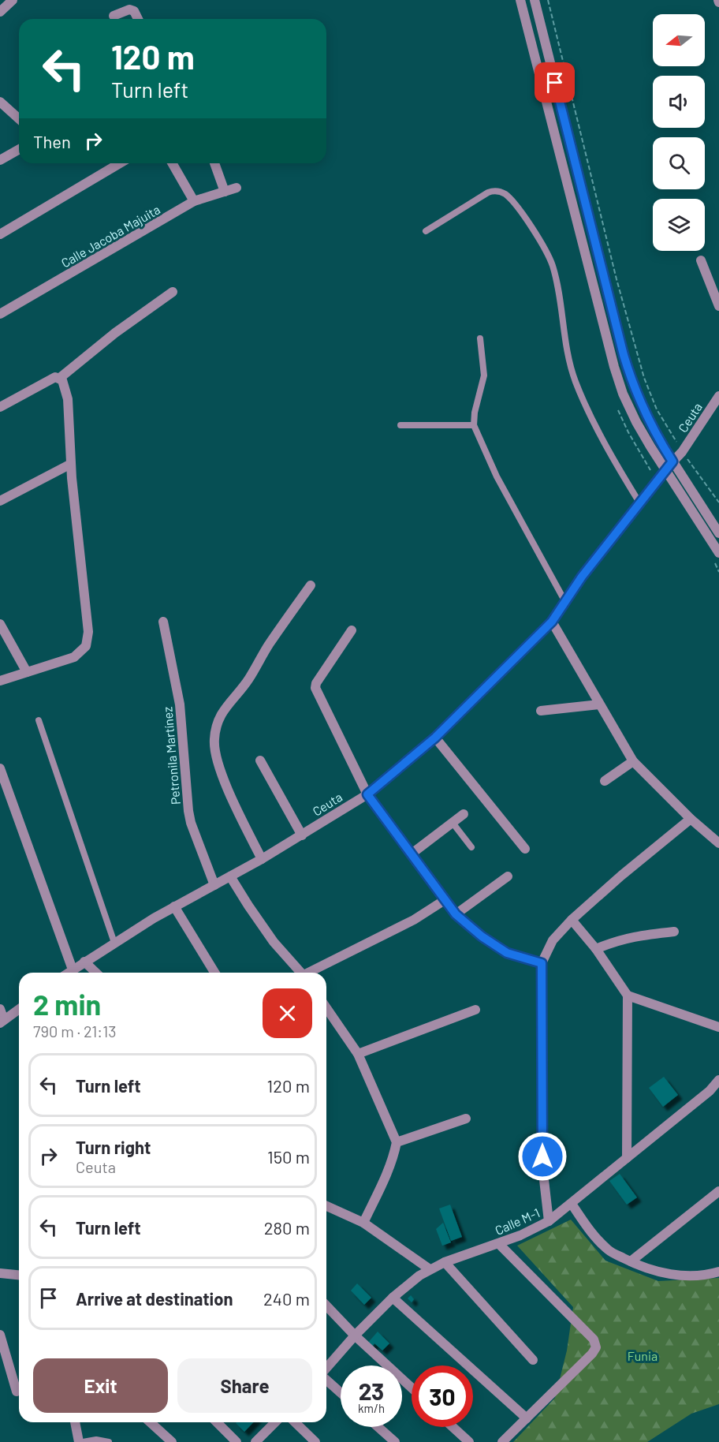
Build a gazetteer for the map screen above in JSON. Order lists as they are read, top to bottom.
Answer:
{
  "streets": {
    "street": [
      "Calle Jacoba Majuita",
      "Ceuta",
      "Petronila Martínez",
      "Calle M-1"
    ]
  },
  "crossings": [
    ["Ceuta", "Petronila Martínez"]
  ],
  "parks": ["Funia"],
  "north": "left",
  "page": {
    "turn": ["120 m", "Turn left"],
    "then": "Then",
    "heading": ["2 min", "790 m · 21:13"],
    "list": [
      {
        "name": "Turn left",
        "value": "120 m"
      },
      {
        "name": "Turn right",
        "note": "Ceuta",
        "value": "150 m"
      },
      {
        "name": "Turn left",
        "value": "280 m"
      },
      {
        "name": "Arrive at destination",
        "value": "240 m"
      }
    ],
    "buttons": ["Exit", "Share"],
    "speed": "23 km/h",
    "limit": "30"
  }
}
